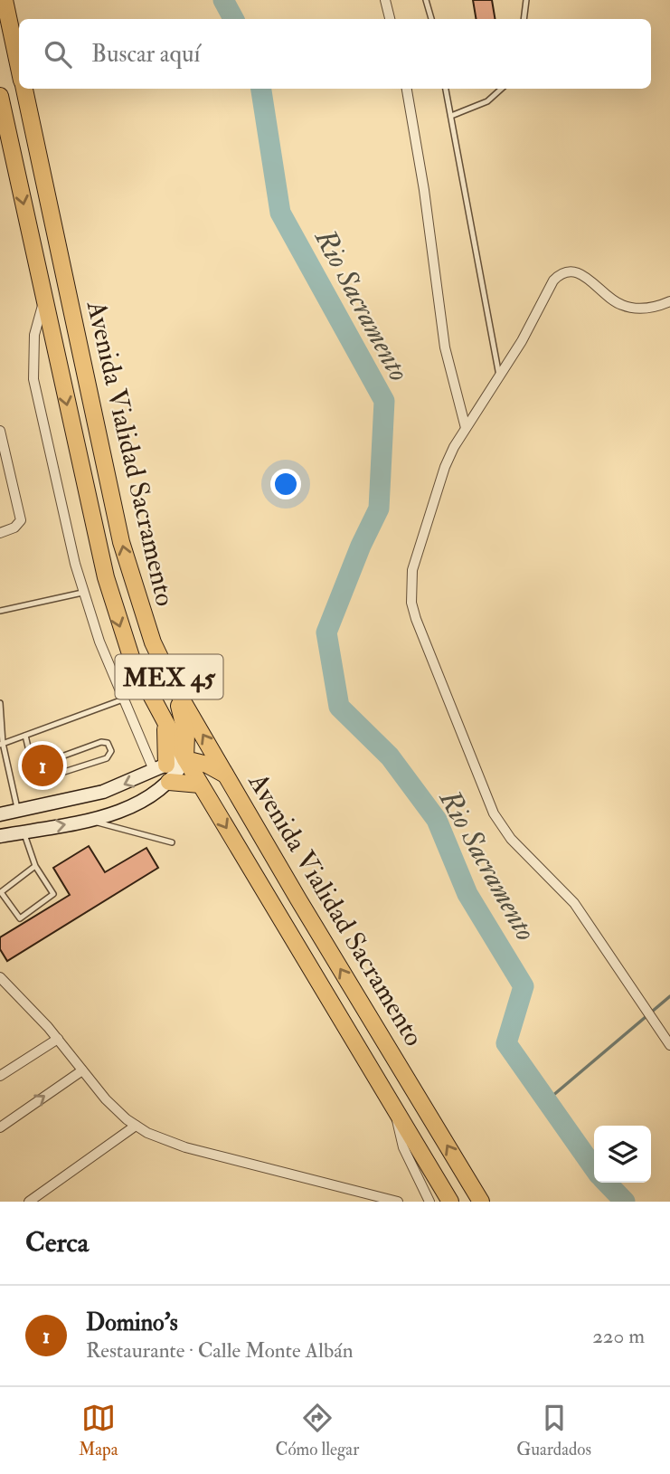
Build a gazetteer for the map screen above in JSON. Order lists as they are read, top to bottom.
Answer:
{
  "streets": {
    "highway": ["Avenida Vialidad Sacramento", "MEX 45"]
  },
  "water": ["Rio Sacramento"],
  "page": {
    "search": "Buscar aquí",
    "pins": "1",
    "heading": "Cerca",
    "list": [
      {
        "mark": "1",
        "name": "Domino's",
        "note": "Restaurante · Calle Monte Albán",
        "value": "220 m"
      }
    ],
    "nav": ["Mapa", "Cómo llegar", "Guardados"]
  }
}
